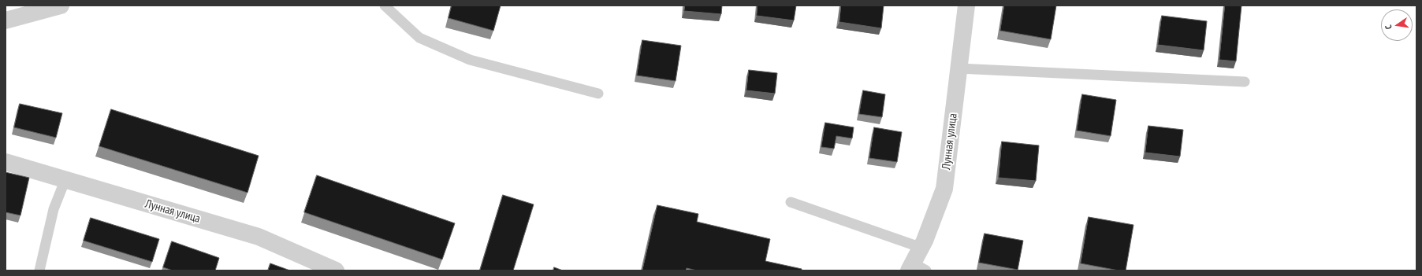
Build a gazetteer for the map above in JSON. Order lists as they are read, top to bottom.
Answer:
{
  "streets": {
    "street": ["Лунная улица"]
  },
  "north": "left"
}
